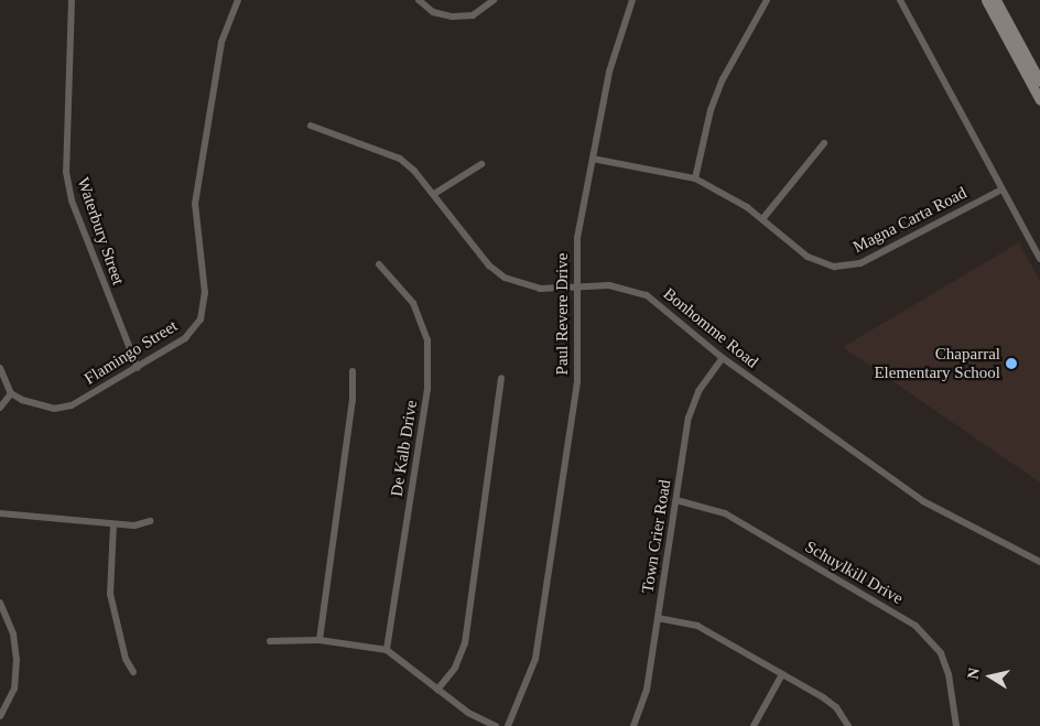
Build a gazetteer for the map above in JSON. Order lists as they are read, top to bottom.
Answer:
{
  "streets": {
    "street": [
      "Magna Carta Road",
      "Waterbury Street",
      "Paul Revere Drive",
      "Bonhomme Road",
      "Flamingo Street",
      "De Kalb Drive",
      "Town Crier Road",
      "Schuylkill Drive"
    ]
  },
  "crossings": [
    ["Magna Carta Road", "Paul Revere Drive"],
    ["Waterbury Street", "Flamingo Street"],
    ["Paul Revere Drive", "Bonhomme Road"],
    ["Bonhomme Road", "Town Crier Road"],
    ["Town Crier Road", "Schuylkill Drive"]
  ],
  "places": ["Chaparral Elementary School"],
  "north": "left"
}
